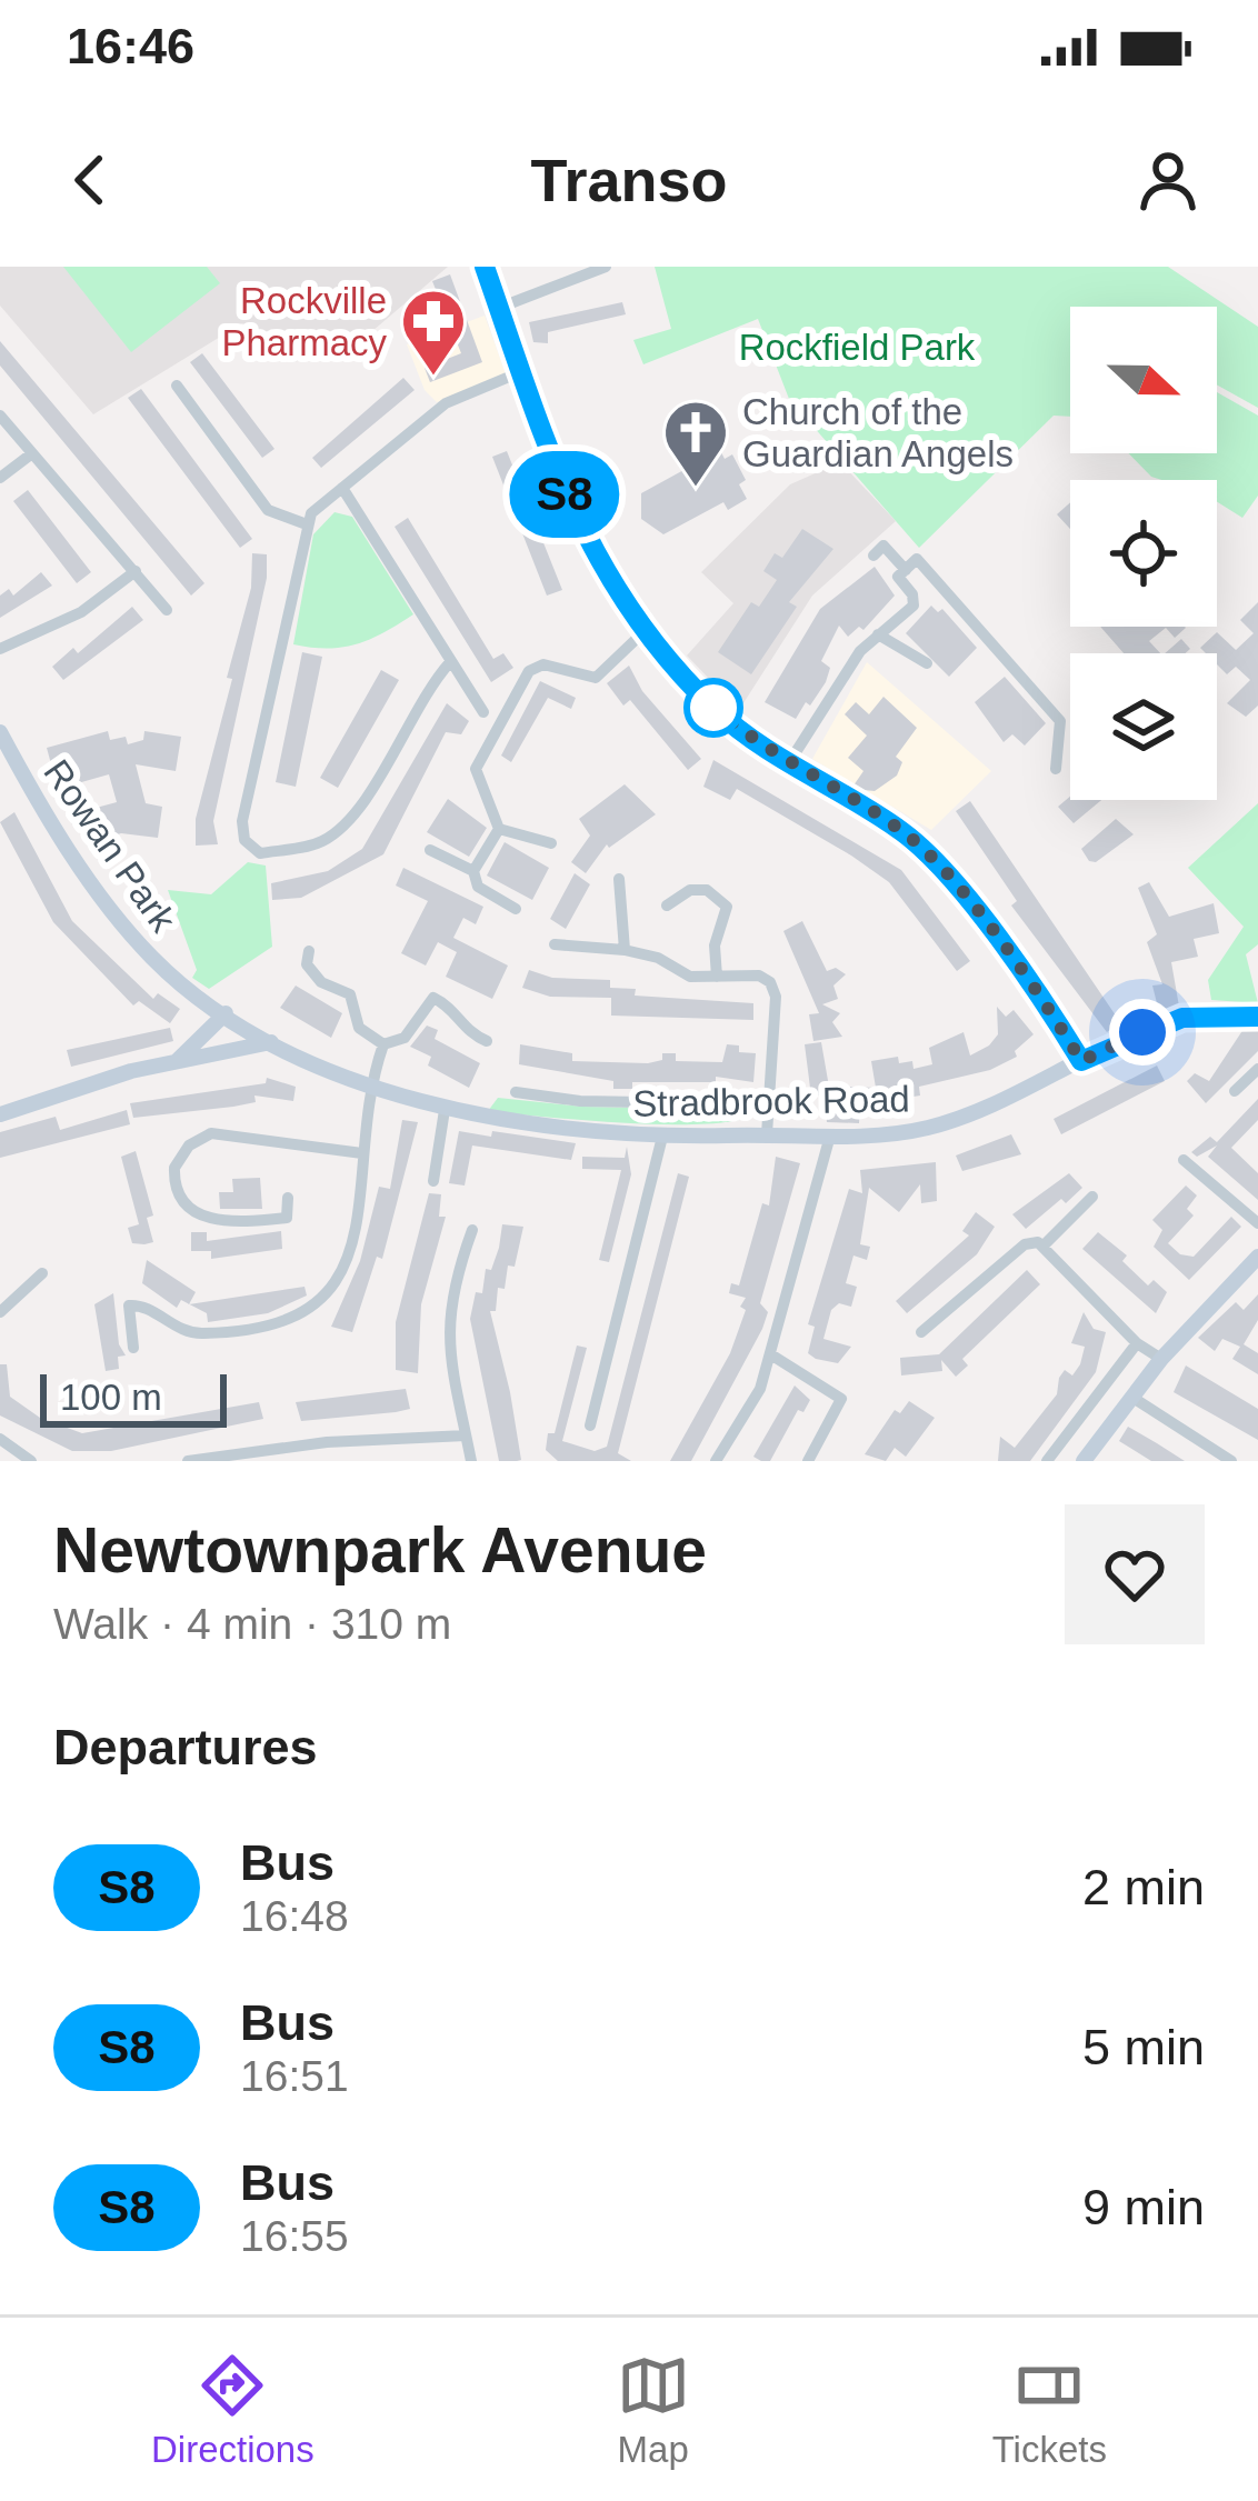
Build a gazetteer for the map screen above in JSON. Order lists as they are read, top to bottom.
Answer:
{
  "streets": {
    "main road": ["Rowan Park", "Stradbrook Road"]
  },
  "crossings": [
    ["Rowan Park", "Stradbrook Road"]
  ],
  "parks": ["Rockfield Park"],
  "places": {
    "pharmacy": ["Rockville Pharmacy"],
    "church": ["Church of the Guardian Angels"]
  },
  "lines": ["bus line S8"],
  "scale_bar": "100 m",
  "north": "right",
  "page": {
    "status": "16:46",
    "header": "Transo",
    "on_map": "S8",
    "scale": "100 m",
    "heading": [
      ["Newtownpark Avenue", "Walk · 4 min · 310 m"],
      "Departures"
    ],
    "list": [
      {
        "mark": "S8",
        "name": "Bus",
        "note": "16:48",
        "value": "2 min"
      },
      {
        "mark": "S8",
        "name": "Bus",
        "note": "16:51",
        "value": "5 min"
      },
      {
        "mark": "S8",
        "name": "Bus",
        "note": "16:55",
        "value": "9 min"
      }
    ],
    "tabs": ["Directions", "Map", "Tickets"]
  }
}
